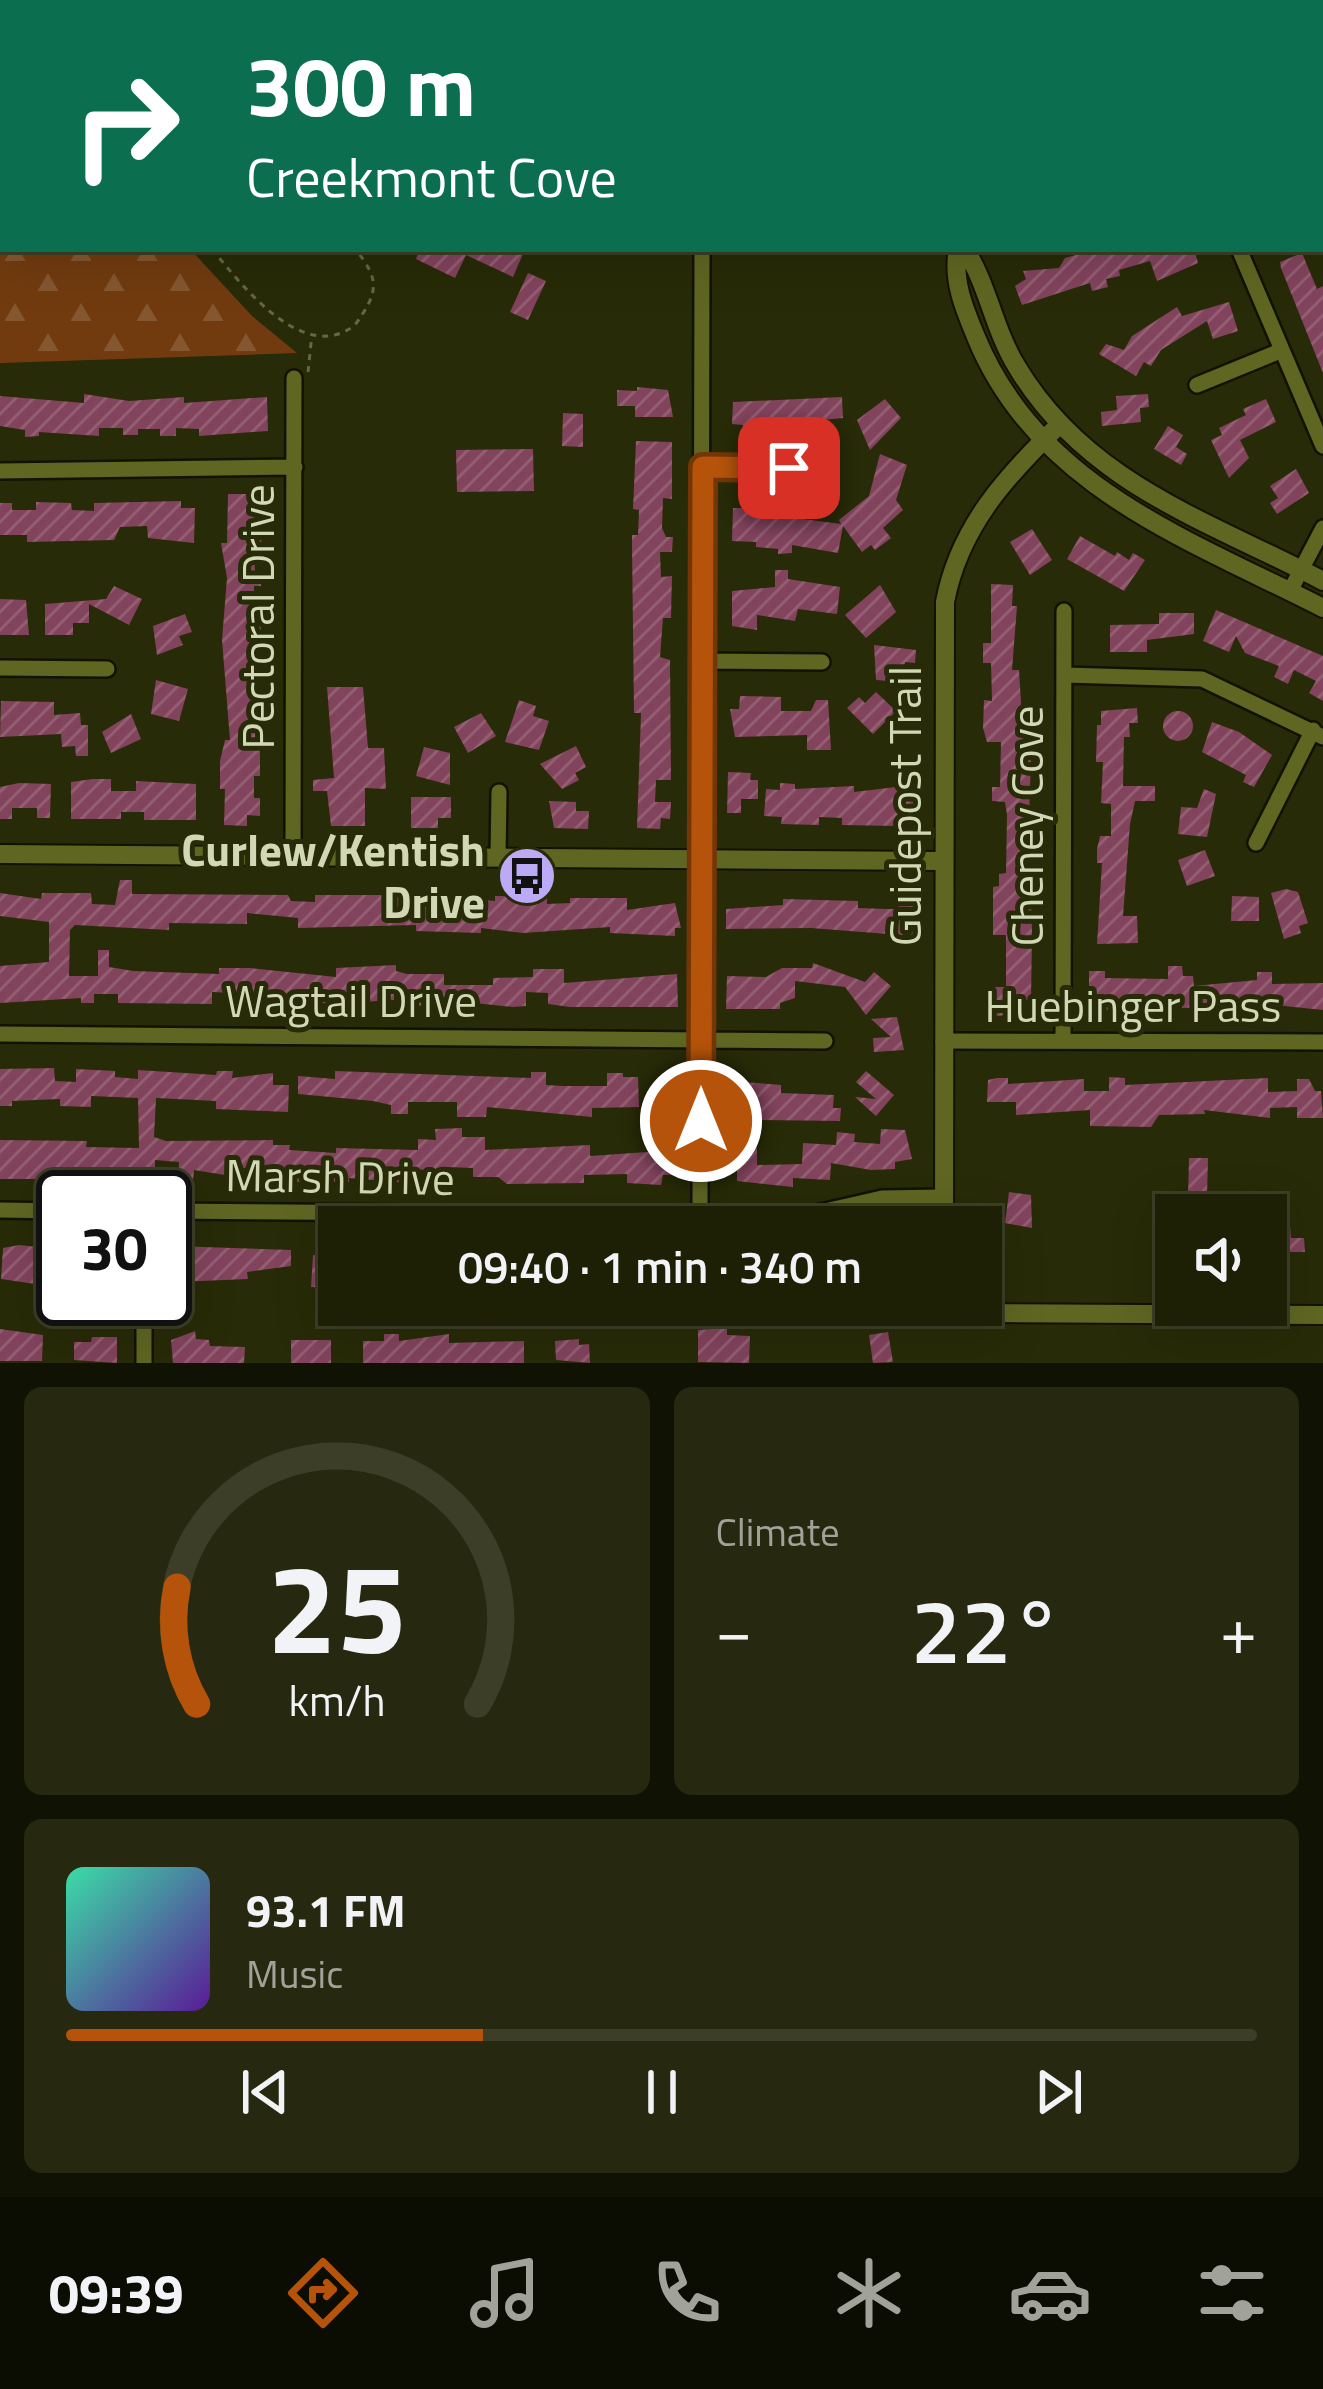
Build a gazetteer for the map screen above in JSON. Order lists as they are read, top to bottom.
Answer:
{
  "streets": {
    "street": [
      "Pectoral Drive",
      "Guidepost Trail",
      "Cheney Cove",
      "Wagtail Drive",
      "Huebinger Pass",
      "Marsh Drive"
    ]
  },
  "crossings": [
    ["Guidepost Trail", "Huebinger Pass"],
    ["Guidepost Trail", "Marsh Drive"],
    ["Cheney Cove", "Huebinger Pass"]
  ],
  "places": {
    "bus stop": ["Curlew/Kentish Drive"]
  },
  "page": {
    "turn": ["300 m", "Creekmont Cove"],
    "limit": "30",
    "trip": "09:40 · 1 min · 340 m",
    "tile": "Climate",
    "heat": ["−", "22°", "+"],
    "song": ["93.1 FM", "Music"],
    "tabs": "09:39",
    "gauge": ["25", "km/h"]
  }
}
